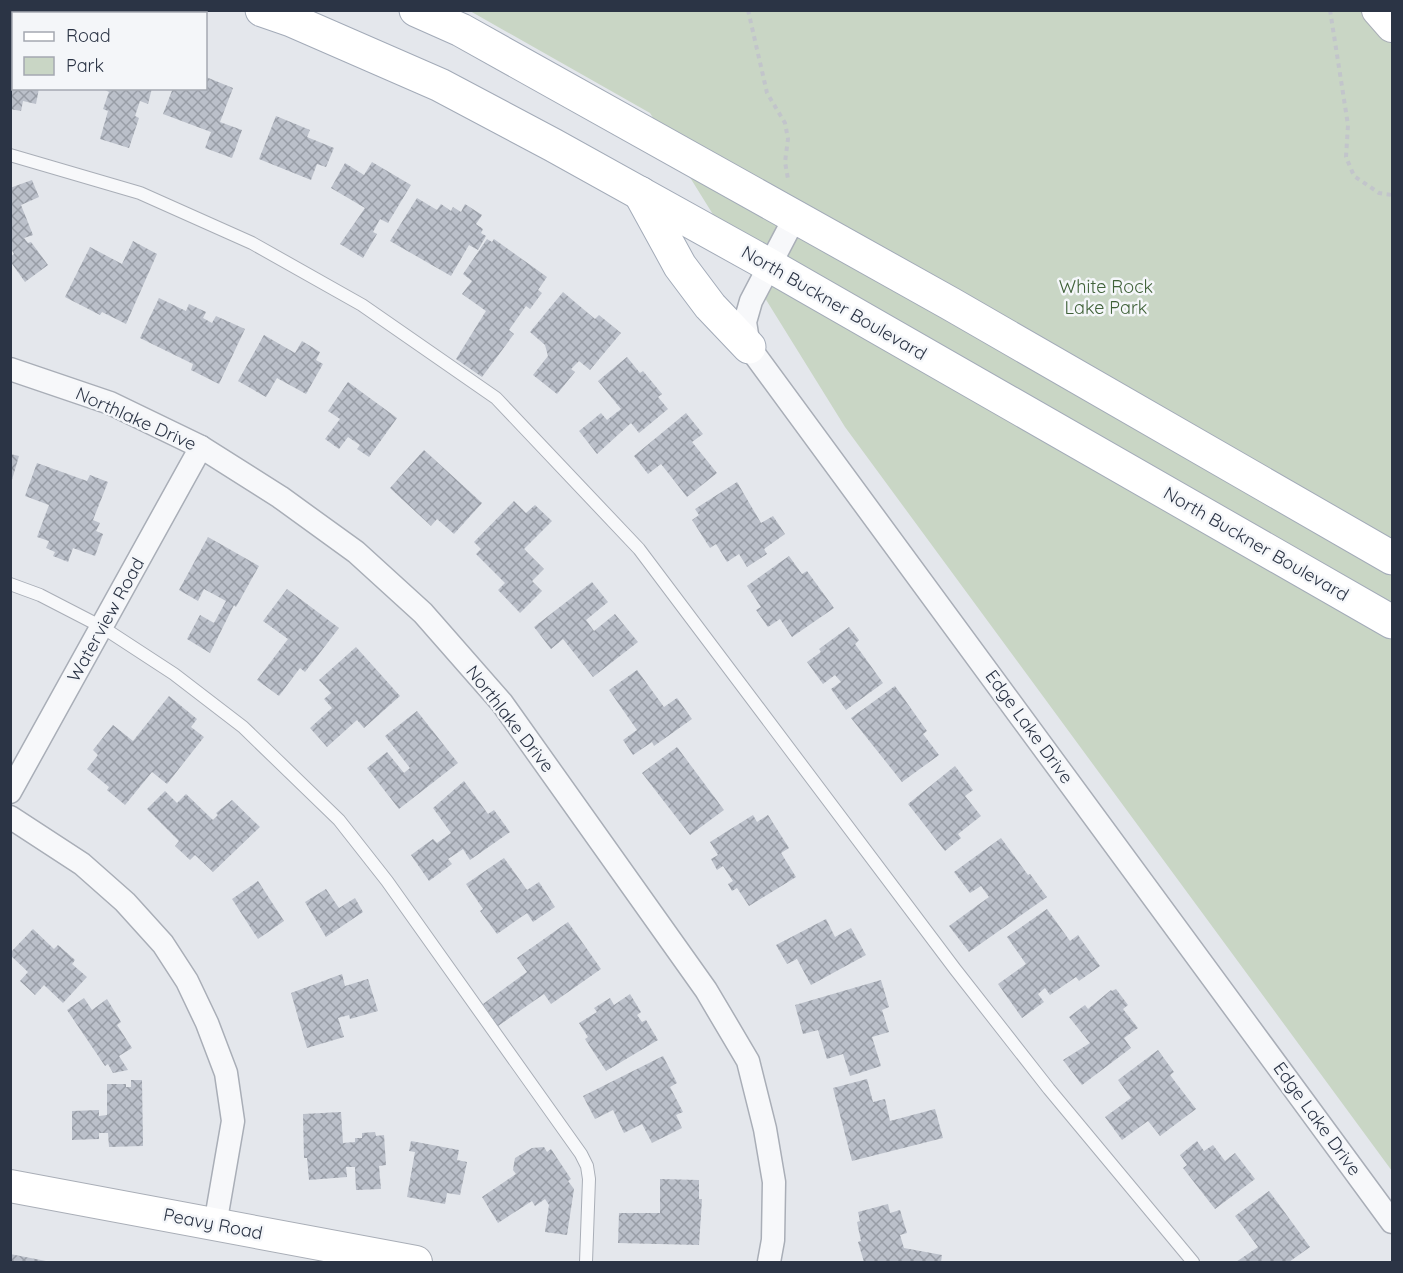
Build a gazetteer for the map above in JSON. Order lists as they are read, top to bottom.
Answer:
{
  "streets": {
    "main road": ["North Buckner Boulevard"],
    "street": [
      "Northlake Drive",
      "Waterview Road",
      "Edge Lake Drive",
      "Peavy Road"
    ]
  },
  "crossings": [
    ["Northlake Drive", "Waterview Road"]
  ],
  "parks": ["White Rock Lake Park"],
  "legend": ["Road", "Park"]
}
